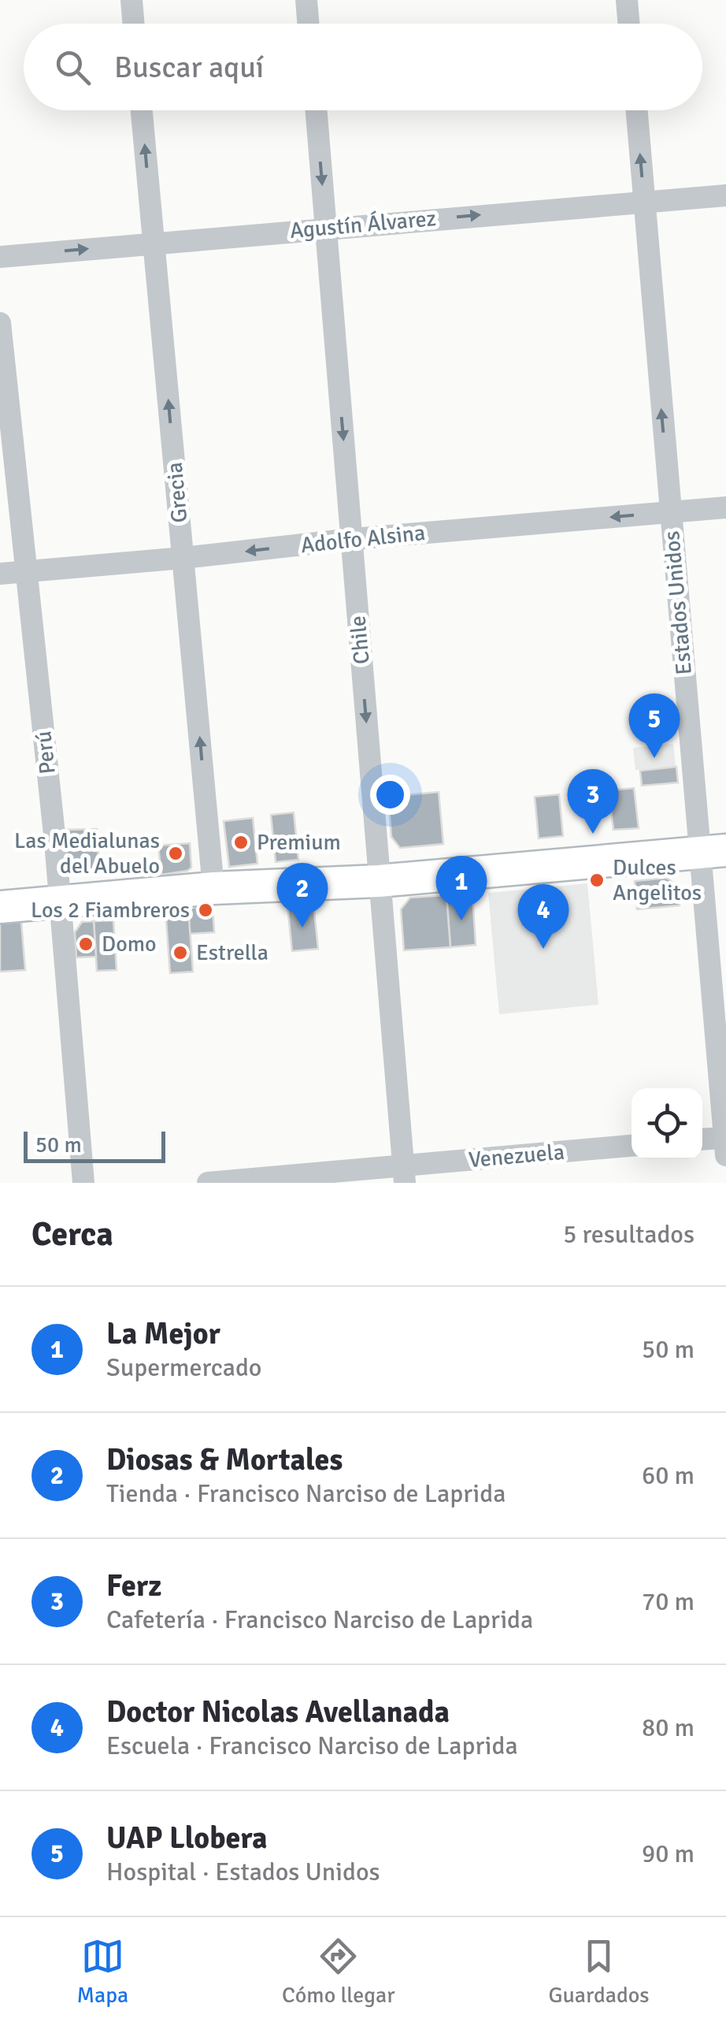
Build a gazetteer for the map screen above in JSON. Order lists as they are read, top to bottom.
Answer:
{
  "streets": {
    "street": [
      "Agustín Álvarez",
      "Grecia",
      "Adolfo Alsina",
      "Estados Unidos",
      "Chile",
      "Perú",
      "Venezuela"
    ]
  },
  "crossings": [
    ["Agustín Álvarez", "Grecia"],
    ["Agustín Álvarez", "Estados Unidos"],
    ["Agustín Álvarez", "Chile"],
    ["Grecia", "Adolfo Alsina"],
    ["Adolfo Alsina", "Estados Unidos"],
    ["Adolfo Alsina", "Chile"],
    ["Adolfo Alsina", "Perú"],
    ["Chile", "Venezuela"]
  ],
  "one_way": [
    "Agustín Álvarez",
    "Grecia",
    "Adolfo Alsina",
    "Estados Unidos",
    "Chile"
  ],
  "places": [
    "Premium",
    "Las Medialunas del Abuelo",
    "Dulces Angelitos",
    "Los 2 Fiambreros",
    "Domo",
    "Estrella"
  ],
  "scale_bar": "50 m",
  "page": {
    "search": "Buscar aquí",
    "pins": [
      "5",
      "3",
      "1",
      "2",
      "4"
    ],
    "scale": "50 m",
    "heading": ["Cerca", "5 resultados"],
    "list": [
      {
        "mark": "1",
        "name": "La Mejor",
        "note": "Supermercado",
        "value": "50 m"
      },
      {
        "mark": "2",
        "name": "Diosas & Mortales",
        "note": "Tienda · Francisco Narciso de Laprida",
        "value": "60 m"
      },
      {
        "mark": "3",
        "name": "Ferz",
        "note": "Cafetería · Francisco Narciso de Laprida",
        "value": "70 m"
      },
      {
        "mark": "4",
        "name": "Doctor Nicolas Avellanada",
        "note": "Escuela · Francisco Narciso de Laprida",
        "value": "80 m"
      },
      {
        "mark": "5",
        "name": "UAP Llobera",
        "note": "Hospital · Estados Unidos",
        "value": "90 m"
      }
    ],
    "nav": ["Mapa", "Cómo llegar", "Guardados"]
  }
}
